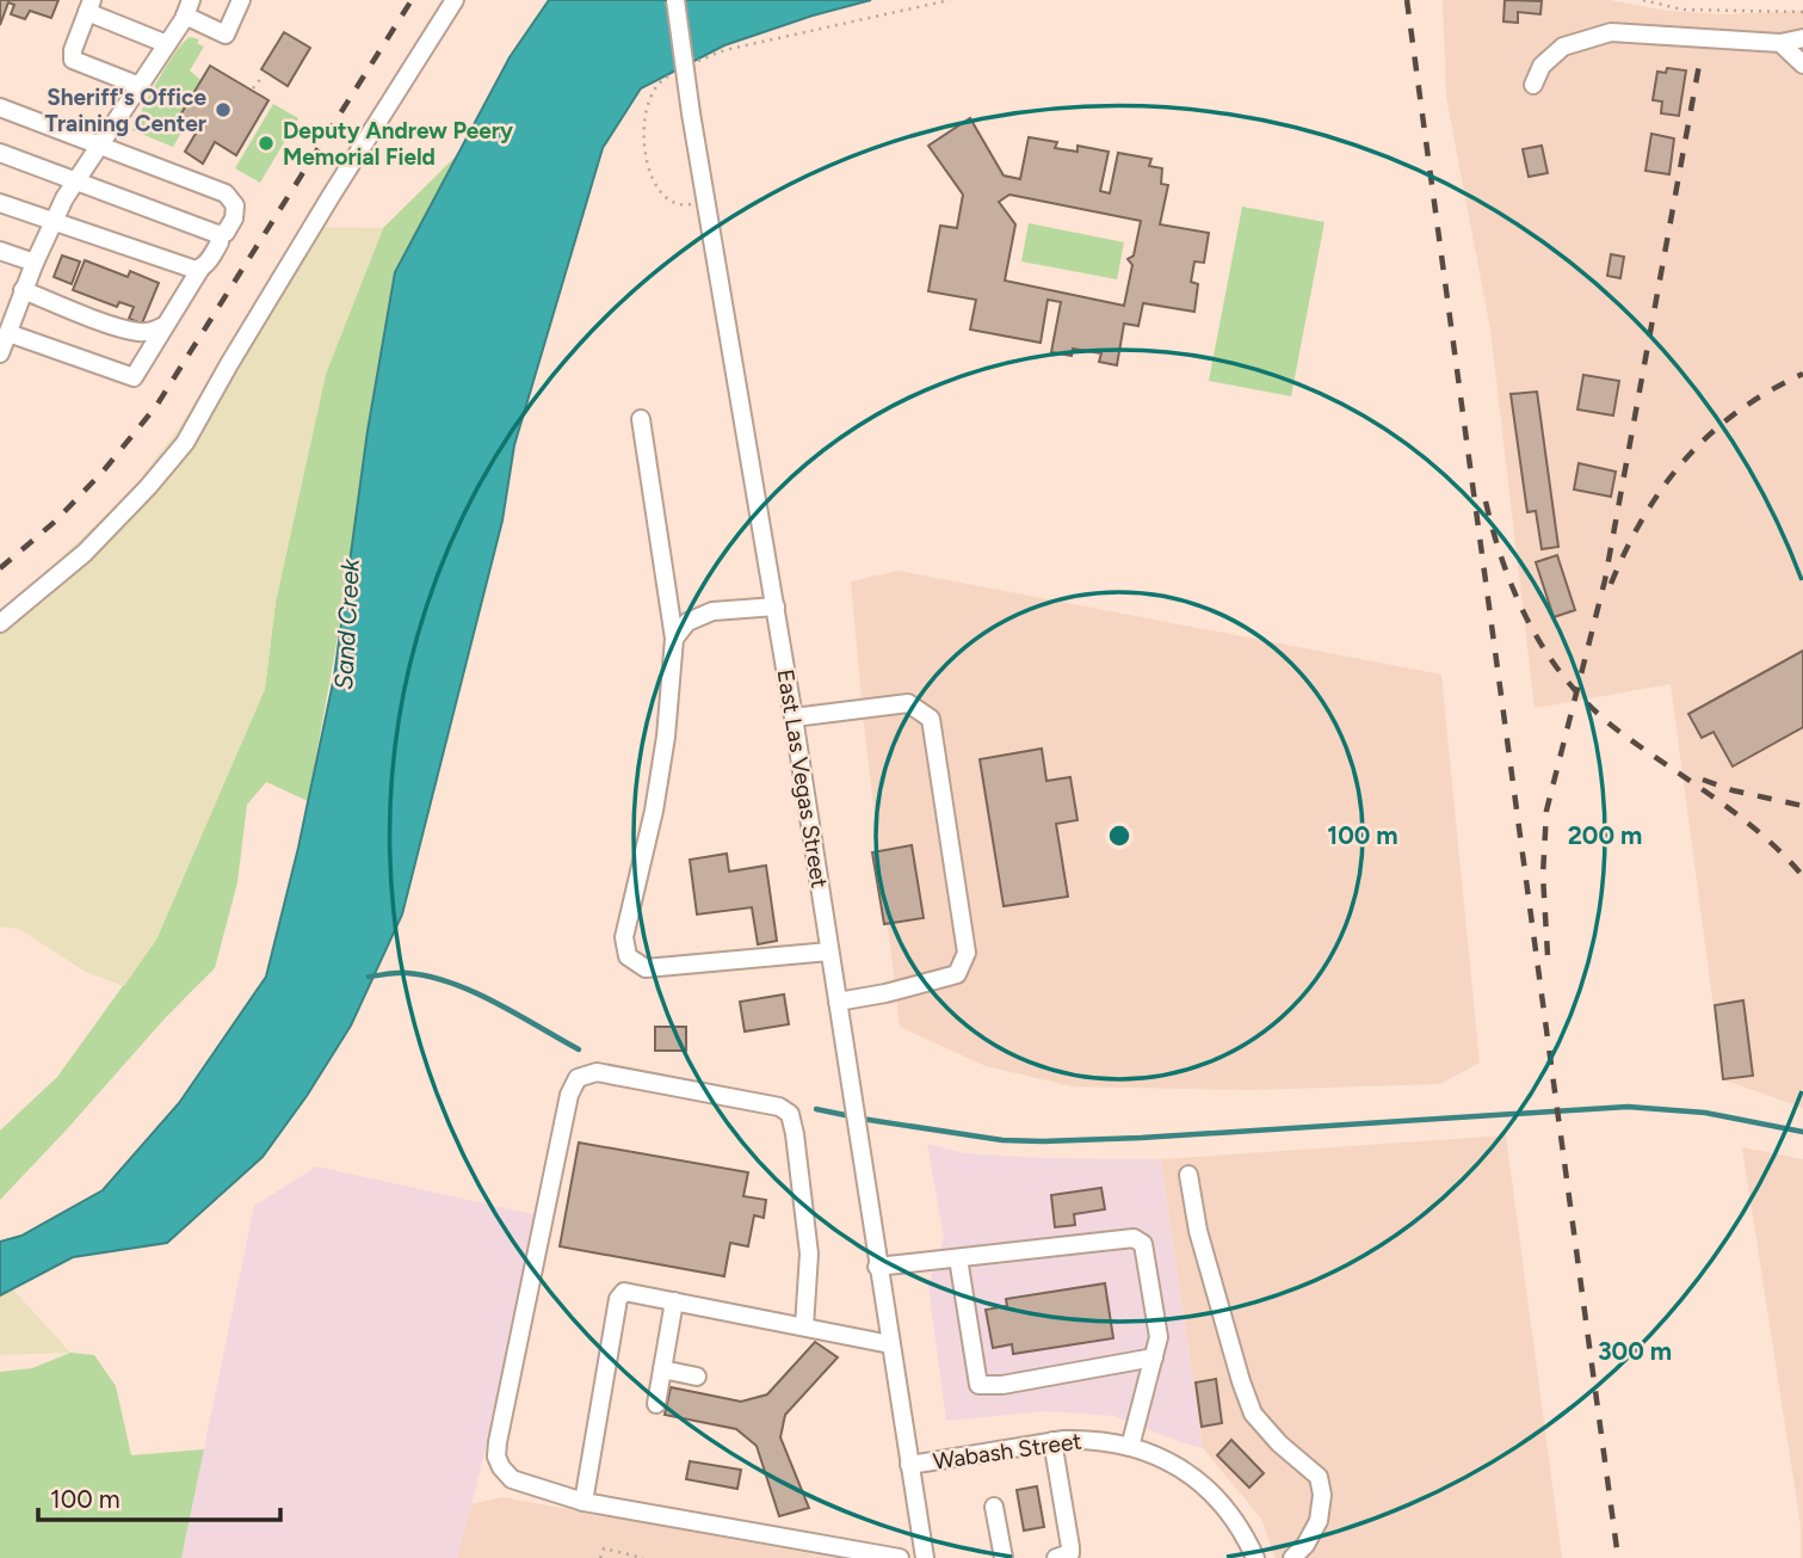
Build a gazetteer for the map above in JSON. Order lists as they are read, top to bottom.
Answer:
{
  "streets": {
    "street": ["East Las Vegas Street", "Wabash Street"]
  },
  "crossings": [
    ["East Las Vegas Street", "Wabash Street"]
  ],
  "water": ["Sand Creek"],
  "places": ["Sheriff's Office Training Center", "Deputy Andrew Peery Memorial Field"],
  "scale_bar": "100 m",
  "rings": ["100 m", "200 m", "300 m"]
}
